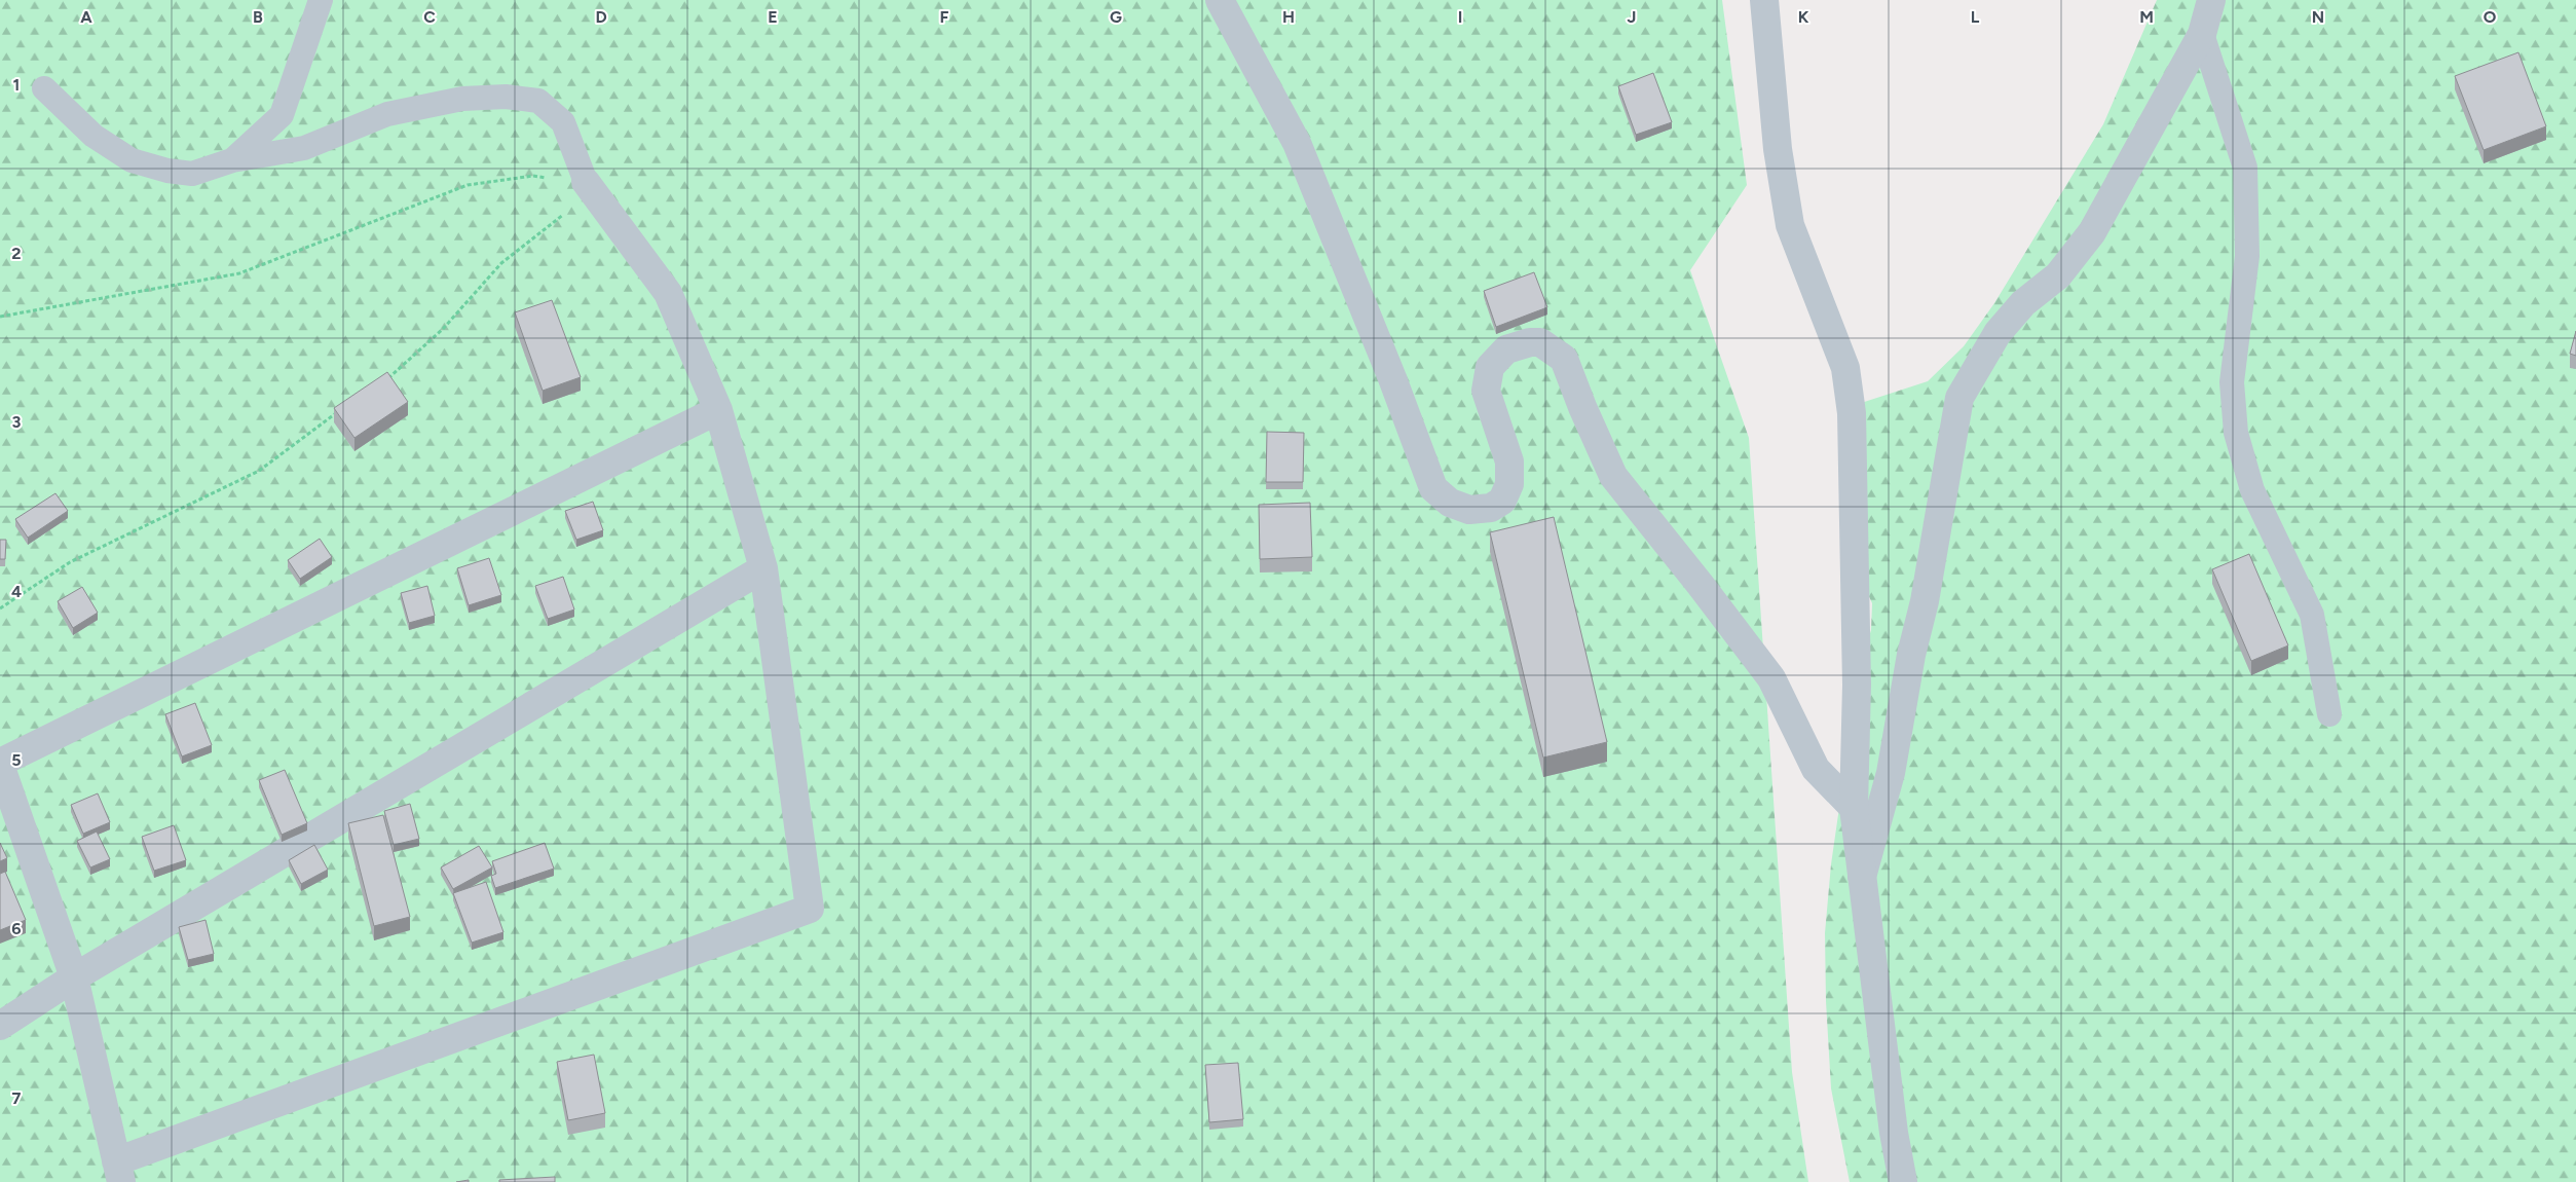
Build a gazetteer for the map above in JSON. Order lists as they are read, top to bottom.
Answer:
{
  "grid": {
    "columns": [
      "A",
      "B",
      "C",
      "D",
      "E",
      "F",
      "G",
      "H",
      "I",
      "J",
      "K",
      "L",
      "M",
      "N",
      "O"
    ],
    "rows": [
      "1",
      "2",
      "3",
      "4",
      "5",
      "6",
      "7"
    ]
  }
}
